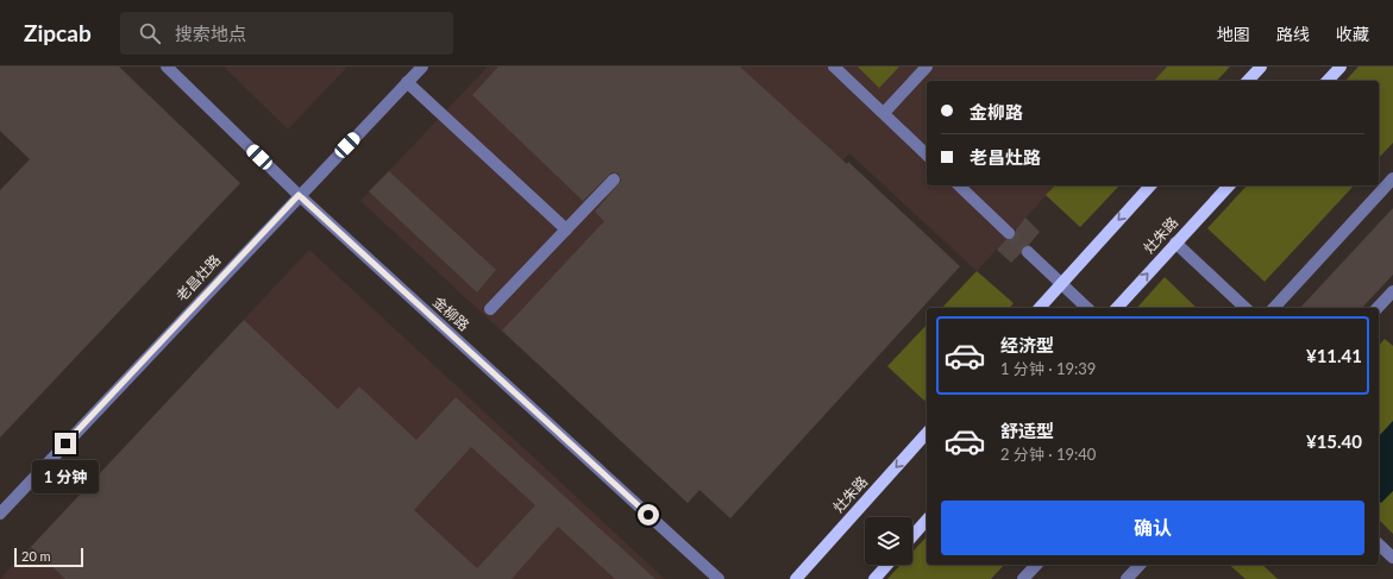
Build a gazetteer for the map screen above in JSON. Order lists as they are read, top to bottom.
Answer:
{
  "streets": {
    "main road": ["灶朱路"],
    "street": ["老昌灶路", "金柳路"]
  },
  "crossings": [
    ["老昌灶路", "金柳路"]
  ],
  "scale_bar": "20 m",
  "page": {
    "header": "Zipcab",
    "search": "搜索地点",
    "nav": ["地图", "路线", "收藏"],
    "banner": ["金柳路", "老昌灶路"],
    "list": [
      {
        "name": "经济型",
        "note": "1 分钟 · 19:39",
        "value": "¥11.41"
      },
      {
        "name": "舒适型",
        "note": "2 分钟 · 19:40",
        "value": "¥15.40"
      }
    ],
    "bubble": "1 分钟",
    "buttons": "确认",
    "scale": "20 m"
  }
}
